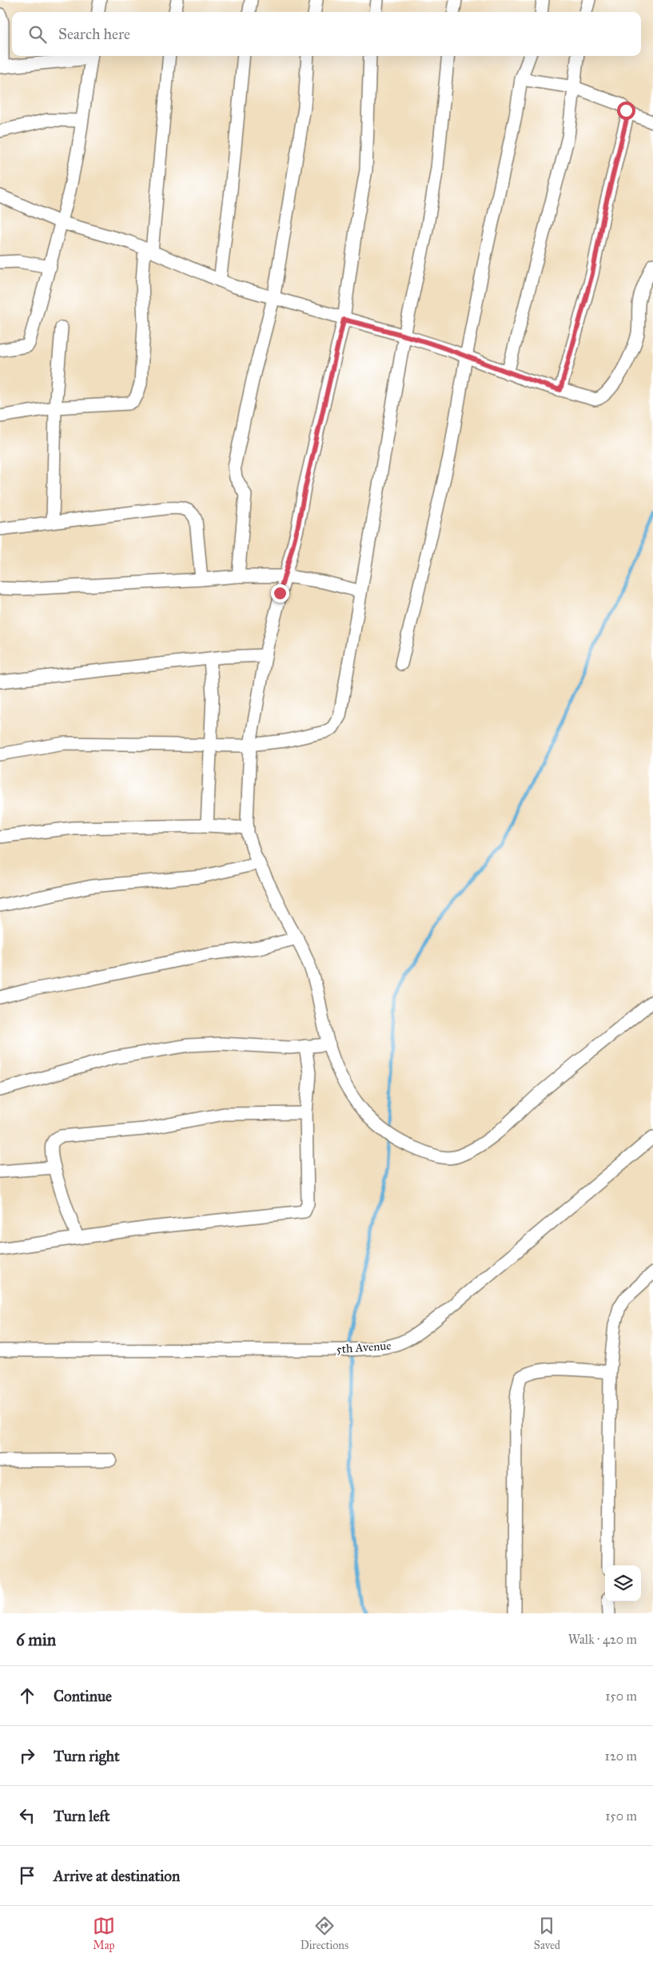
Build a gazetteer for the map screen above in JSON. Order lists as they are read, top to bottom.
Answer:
{
  "streets": {
    "street": ["5th Avenue"]
  },
  "page": {
    "search": "Search here",
    "heading": ["6 min", "Walk · 420 m"],
    "list": [
      ["Continue", "150 m"],
      ["Turn right", "120 m"],
      ["Turn left", "150 m"],
      "Arrive at destination"
    ],
    "nav": ["Map", "Directions", "Saved"]
  }
}
